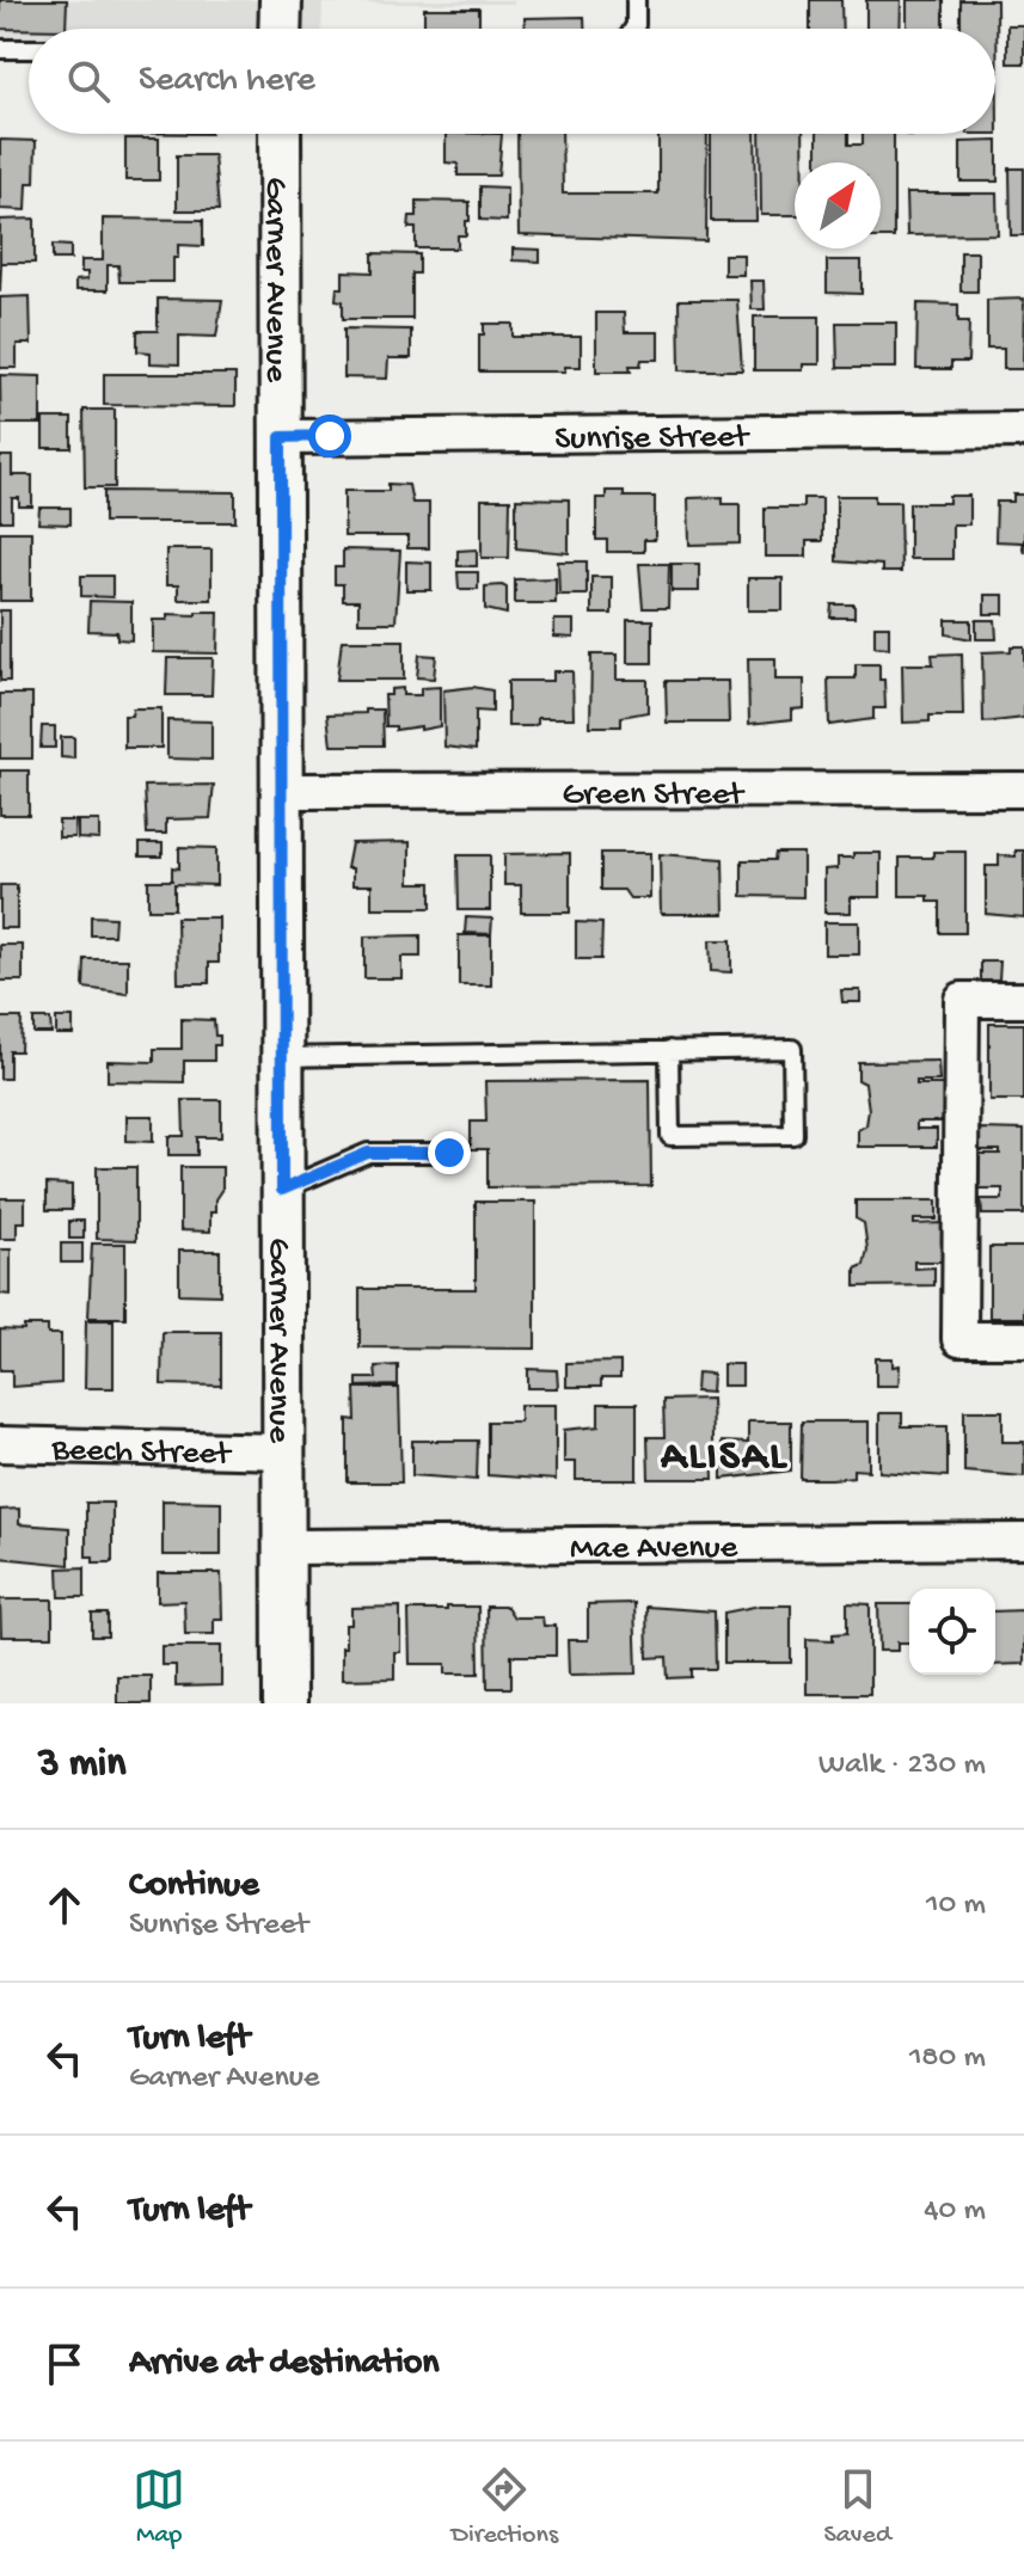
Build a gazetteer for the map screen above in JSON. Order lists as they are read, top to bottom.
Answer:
{
  "streets": {
    "street": [
      "Garner Avenue",
      "Sunrise Street",
      "Green Street",
      "Beech Street",
      "Mae Avenue"
    ]
  },
  "crossings": [
    ["Garner Avenue", "Sunrise Street"],
    ["Garner Avenue", "Green Street"],
    ["Garner Avenue", "Beech Street"],
    ["Garner Avenue", "Mae Avenue"]
  ],
  "districts": ["ALISAL"],
  "north": "top right",
  "page": {
    "search": "Search here",
    "heading": ["3 min", "Walk · 230 m"],
    "list": [
      ["Continue", "Sunrise Street", "10 m"],
      ["Turn left", "Garner Avenue", "180 m"],
      ["Turn left", "40 m"],
      "Arrive at destination"
    ],
    "nav": ["Map", "Directions", "Saved"]
  }
}
